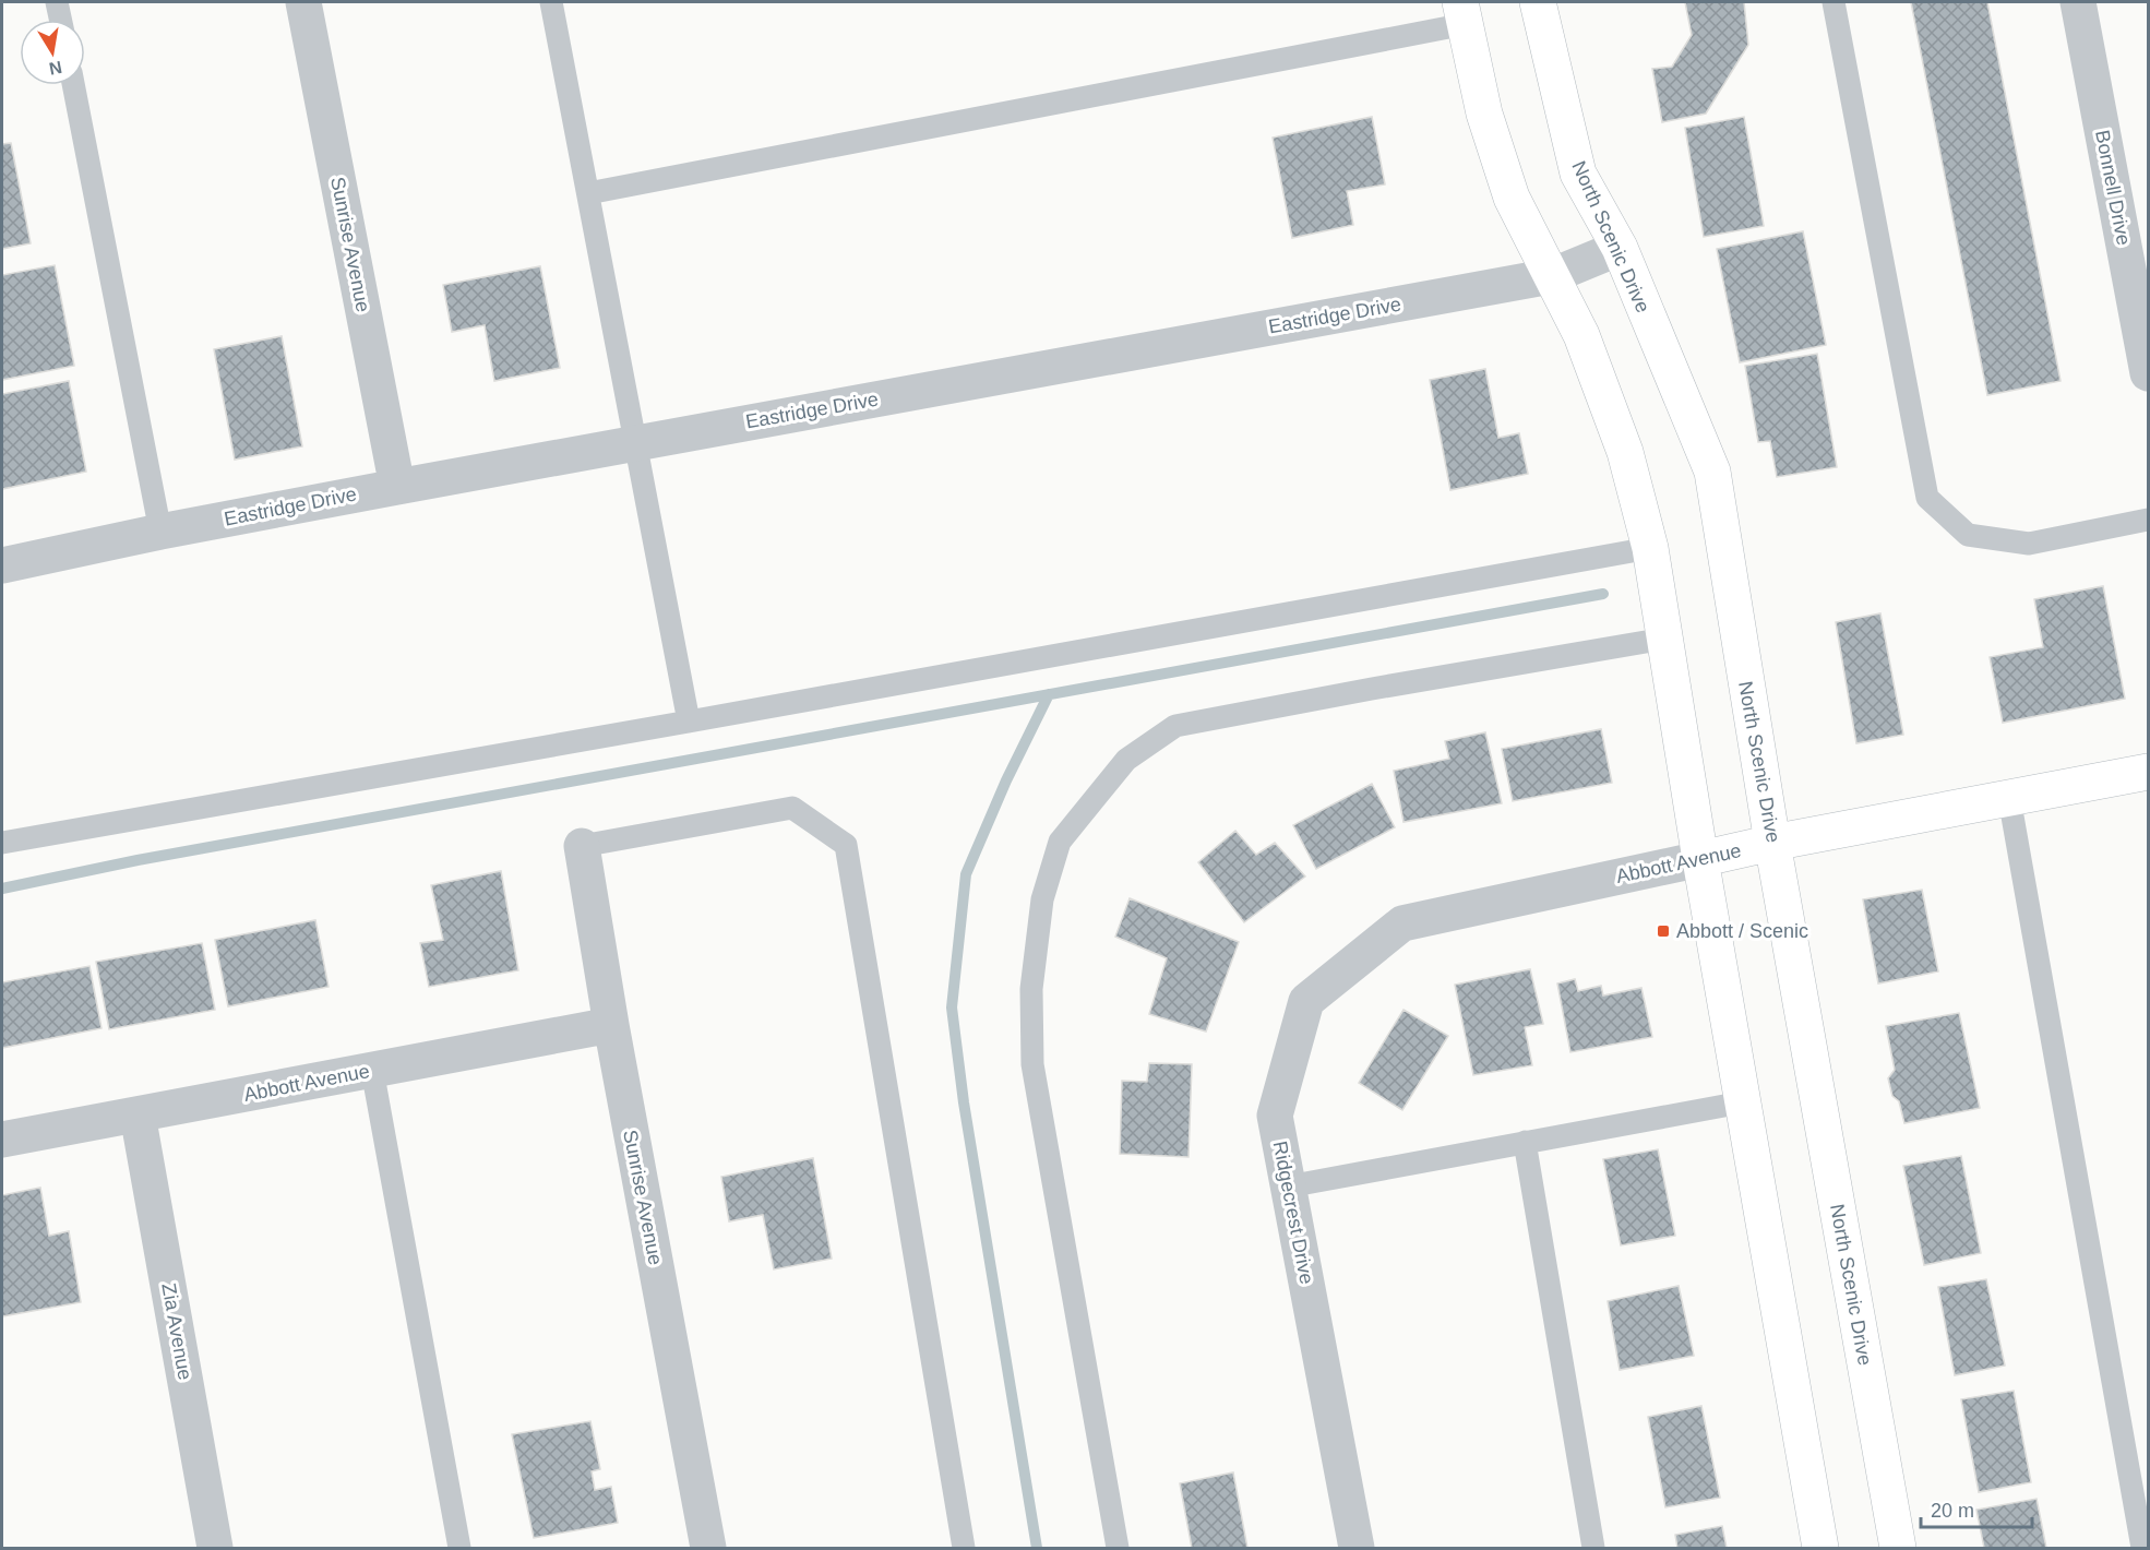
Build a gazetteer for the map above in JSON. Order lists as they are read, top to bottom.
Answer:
{
  "streets": {
    "main road": ["North Scenic Drive", "Abbott Avenue"],
    "street": [
      "Bonnell Drive",
      "Sunrise Avenue",
      "Eastridge Drive",
      "Ridgecrest Drive",
      "Zia Avenue"
    ]
  },
  "crossings": [
    ["North Scenic Drive", "Eastridge Drive"],
    ["North Scenic Drive", "Abbott Avenue"],
    ["Sunrise Avenue", "Eastridge Drive"],
    ["Sunrise Avenue", "Abbott Avenue"],
    ["Abbott Avenue", "Ridgecrest Drive"],
    ["Abbott Avenue", "Zia Avenue"]
  ],
  "places": {
    "transit": ["Abbott / Scenic"]
  },
  "scale_bar": "20 m",
  "north": "bottom"
}
